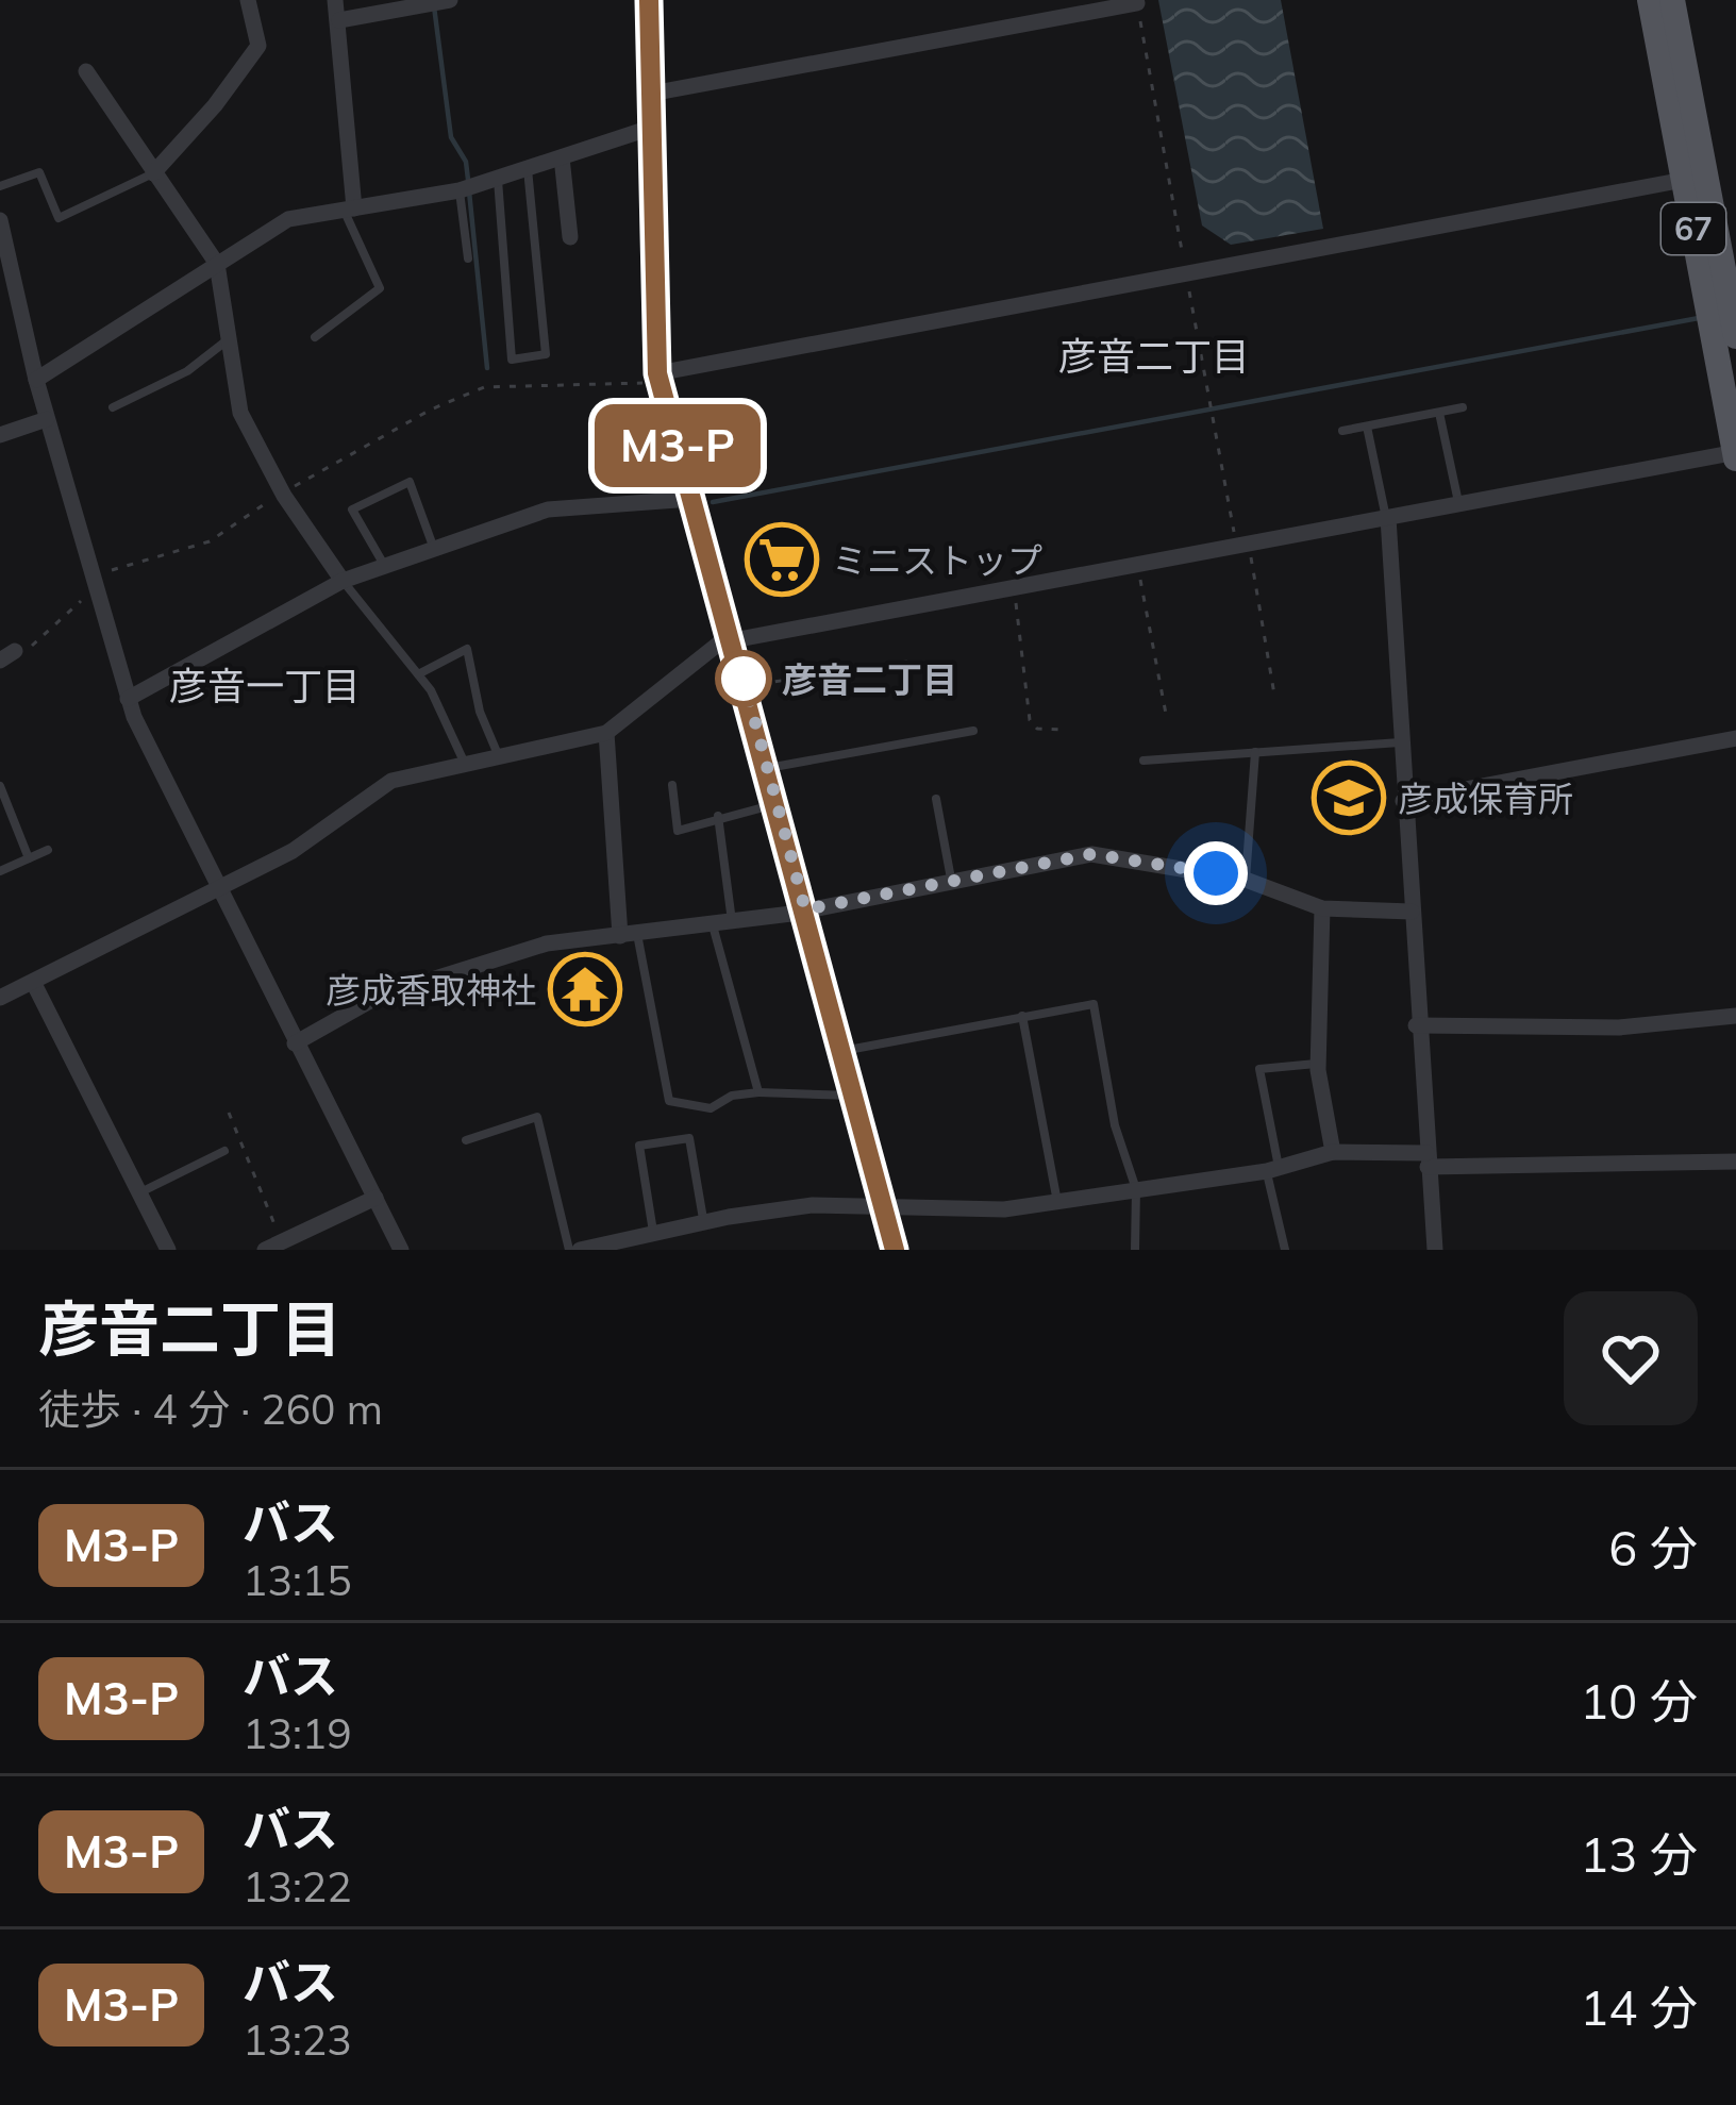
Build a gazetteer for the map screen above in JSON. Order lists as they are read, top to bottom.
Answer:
{
  "streets": {
    "main road": ["67"]
  },
  "districts": ["彦音二丁目", "彦音一丁目"],
  "places": {
    "supermarket": ["ミニストップ"],
    "other": ["彦音二丁目"],
    "school or university": ["彦成保育所"],
    "temple": ["彦成香取神社"]
  },
  "lines": ["bus line M3-P"],
  "page": {
    "on_map": "M3-P",
    "heading": ["彦音二丁目", "徒歩 · 4 分 · 260 m"],
    "list": [
      {
        "mark": "M3-P",
        "name": "バス",
        "note": "13:15",
        "value": "6 分"
      },
      {
        "mark": "M3-P",
        "name": "バス",
        "note": "13:19",
        "value": "10 分"
      },
      {
        "mark": "M3-P",
        "name": "バス",
        "note": "13:22",
        "value": "13 分"
      },
      {
        "mark": "M3-P",
        "name": "バス",
        "note": "13:23",
        "value": "14 分"
      }
    ]
  }
}
